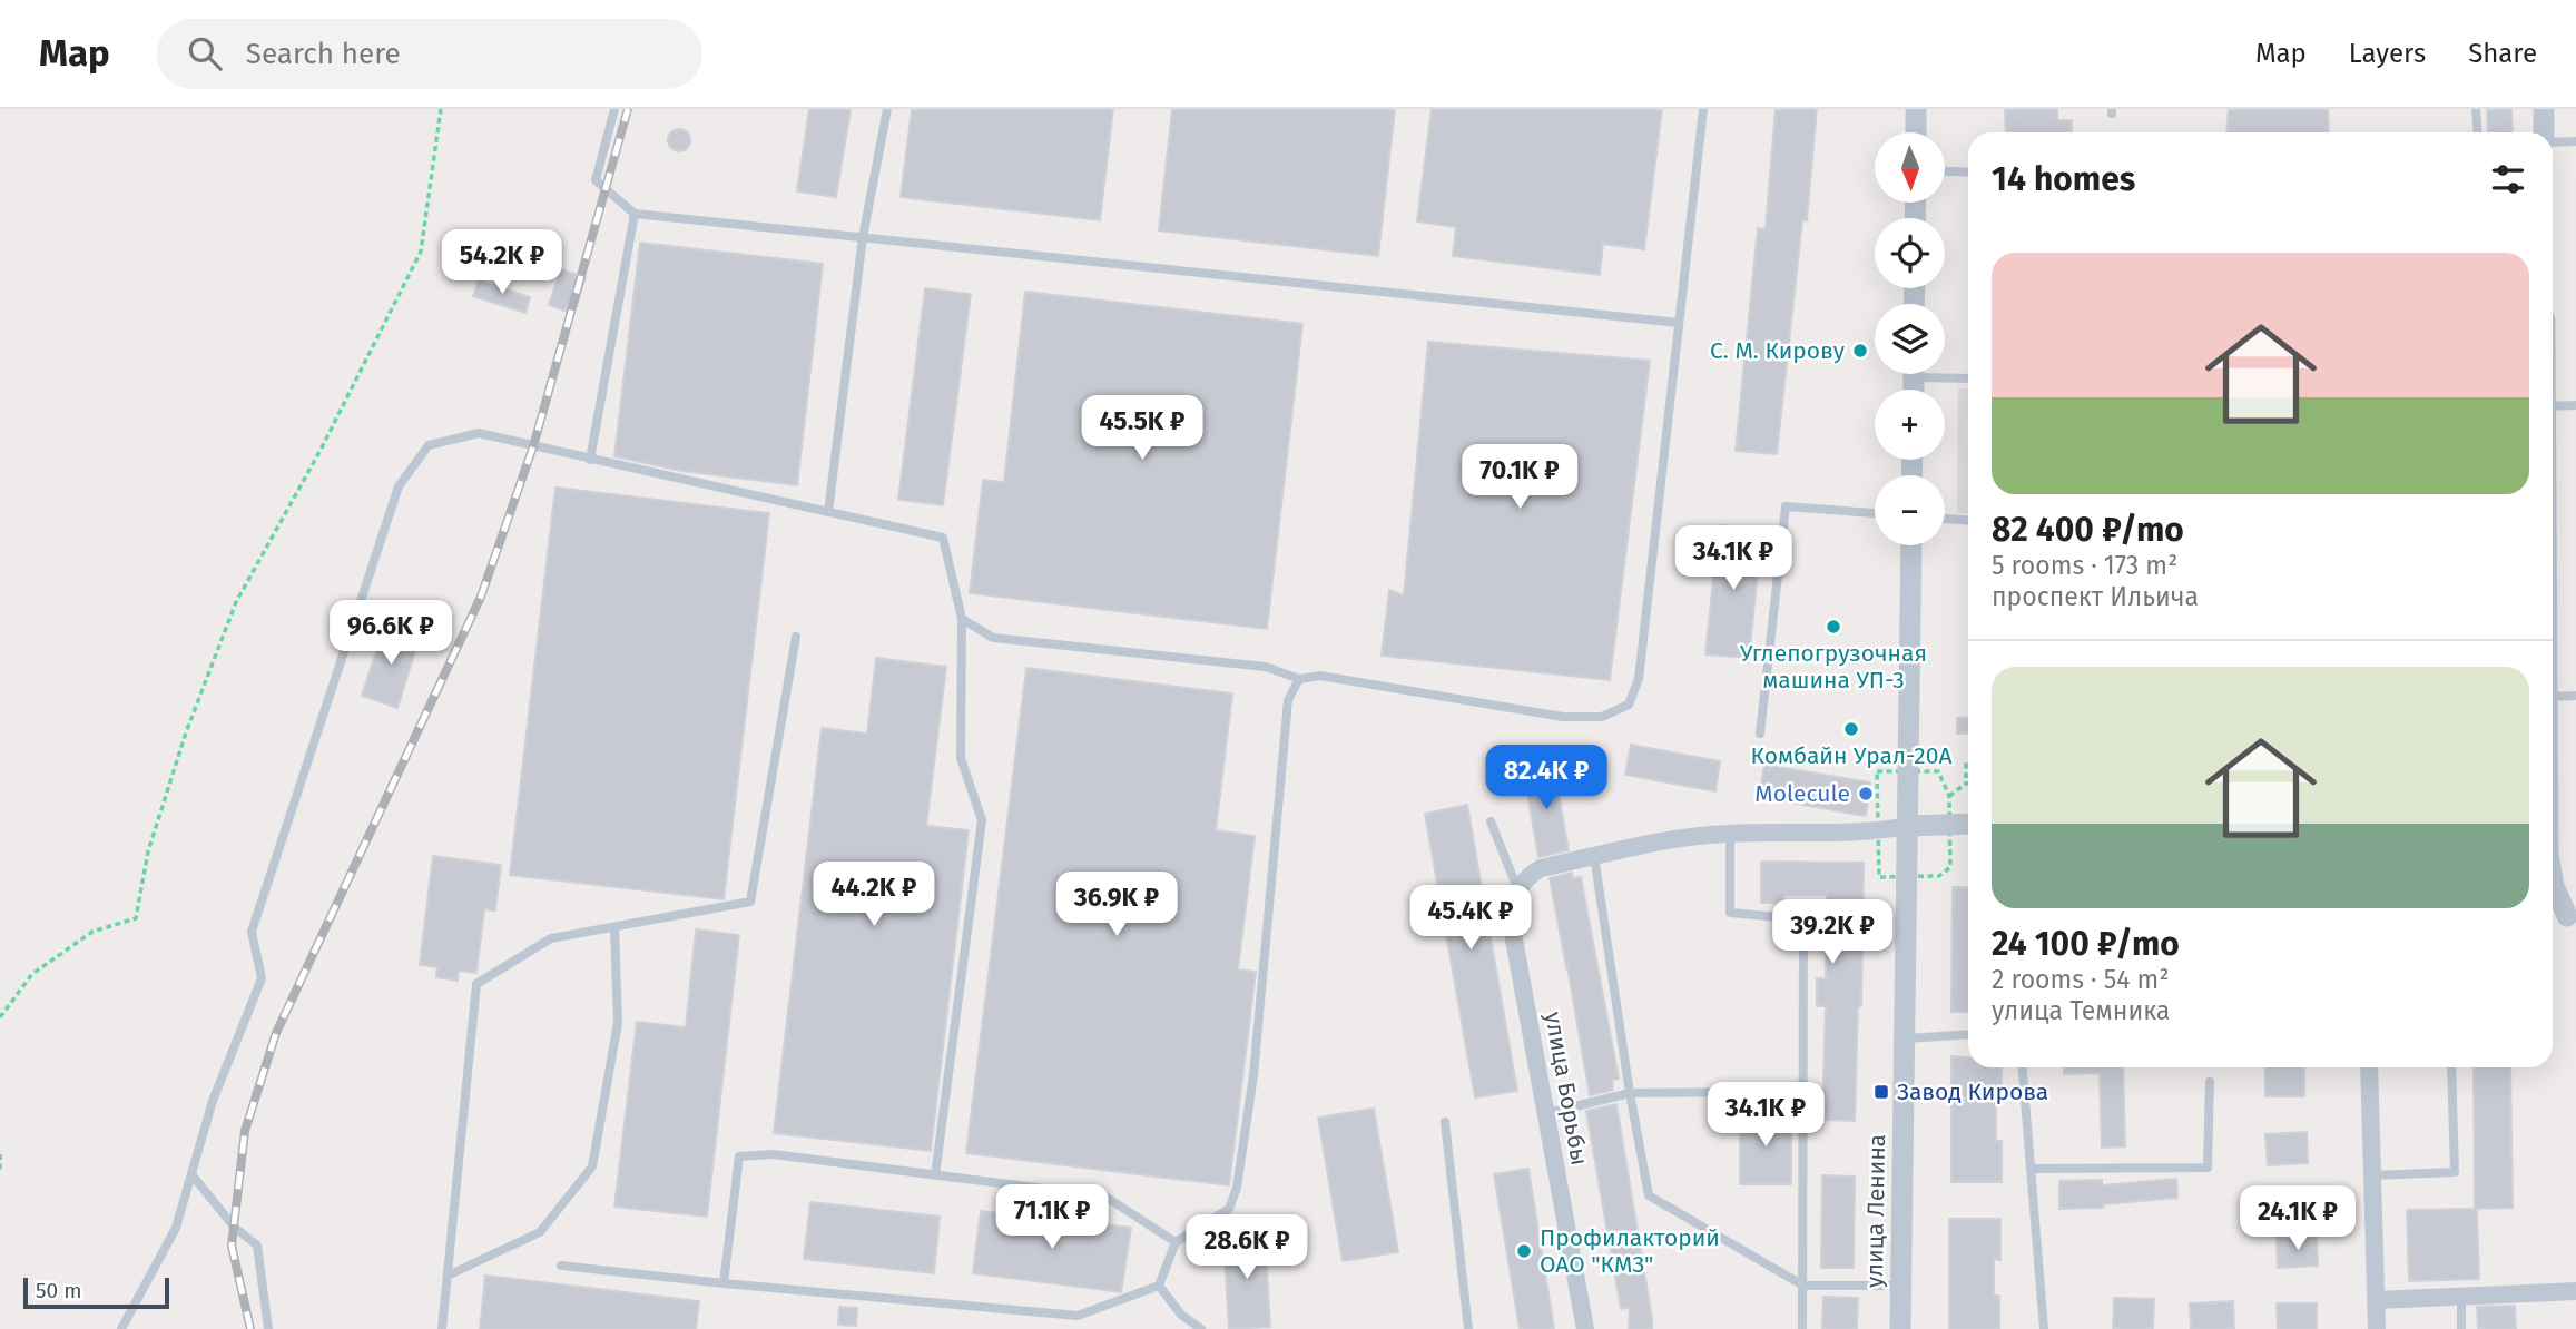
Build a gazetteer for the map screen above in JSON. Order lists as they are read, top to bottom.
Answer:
{
  "streets": {
    "street": ["улица Борьбы", "улица Ленина"]
  },
  "places": {
    "other": [
      "С. М. Кирову",
      "Углепогрузочная машина УП-3",
      "Комбайн Урал-20А",
      "Molecule",
      "Профилакторий ОАО \"КМЗ\""
    ],
    "transit": ["Завод Кирова"]
  },
  "scale_bar": "50 m",
  "north": "bottom",
  "page": {
    "header": "Map",
    "search": "Search here",
    "nav": ["Map", "Layers", "Share"],
    "map_buttons": ["+", "−"],
    "heading": "14 homes",
    "list": [
      {
        "name": "82 400 ₽/mo",
        "note": "5 rooms · 173 m² · проспект Ильича"
      },
      {
        "name": "24 100 ₽/mo",
        "note": "2 rooms · 54 m² · улица Темника"
      }
    ],
    "price": [
      "54.2K ₽",
      "45.5K ₽",
      "70.1K ₽",
      "34.1K ₽",
      "96.6K ₽",
      "82.4K ₽",
      "44.2K ₽",
      "36.9K ₽",
      "45.4K ₽",
      "39.2K ₽",
      "34.1K ₽",
      "71.1K ₽",
      "24.1K ₽",
      "28.6K ₽"
    ],
    "scale": "50 m"
  }
}
